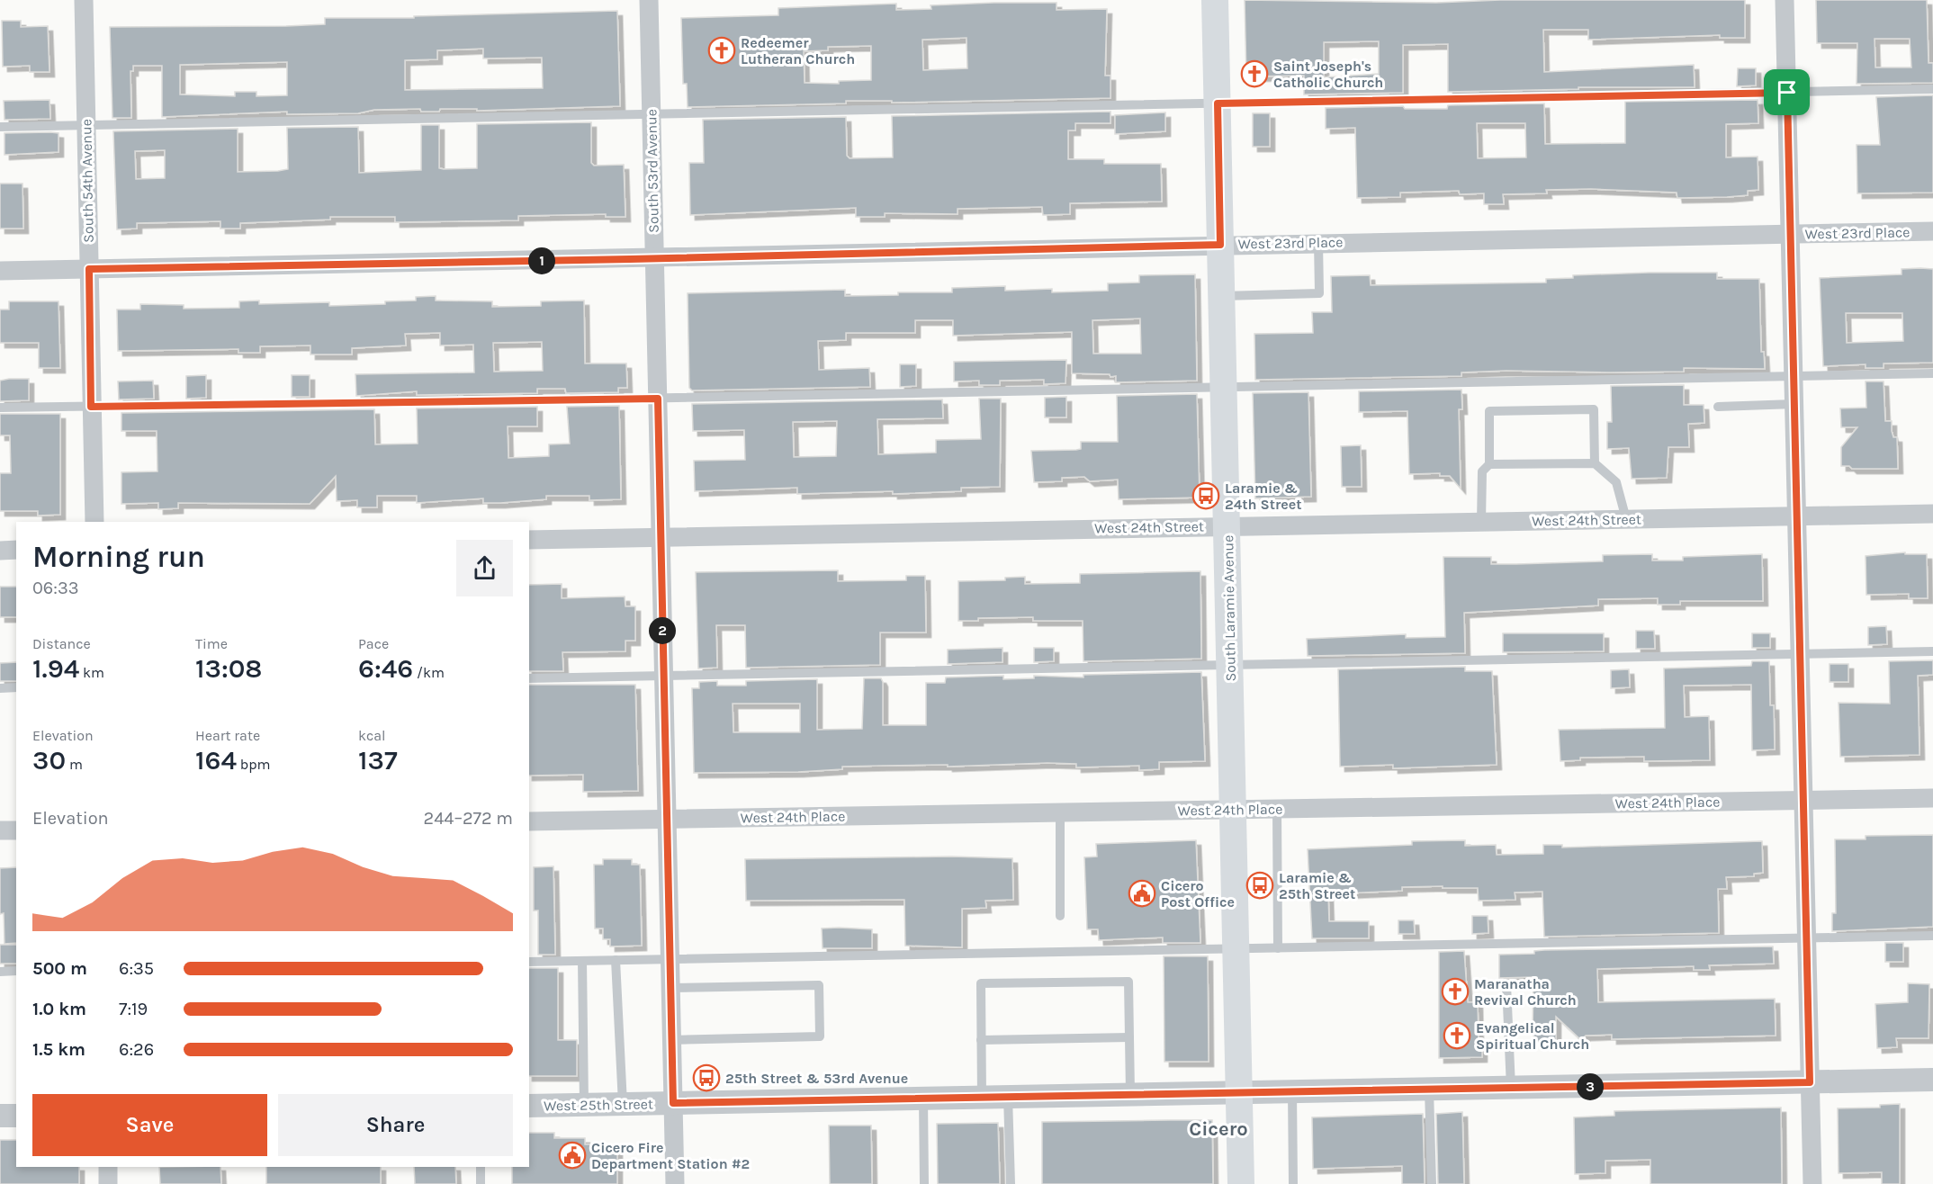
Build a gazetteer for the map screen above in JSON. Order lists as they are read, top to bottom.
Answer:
{
  "streets": {
    "main road": ["South Laramie Avenue"],
    "street": [
      "South 53rd Avenue",
      "South 54th Avenue",
      "West 23rd Place",
      "West 24th Street",
      "West 24th Place",
      "West 25th Street"
    ]
  },
  "crossings": [
    ["South 53rd Avenue", "West 23rd Place"],
    ["South 53rd Avenue", "West 24th Street"],
    ["South 53rd Avenue", "West 24th Place"],
    ["South 53rd Avenue", "West 25th Street"],
    ["South 54th Avenue", "West 23rd Place"],
    ["West 23rd Place", "South Laramie Avenue"],
    ["West 24th Street", "South Laramie Avenue"],
    ["South Laramie Avenue", "West 24th Place"],
    ["South Laramie Avenue", "West 25th Street"]
  ],
  "districts": ["Cicero"],
  "places": {
    "church": [
      "Redeemer Lutheran Church",
      "Saint Joseph's Catholic Church",
      "Maranatha Revival Church",
      "Evangelical Spiritual Church"
    ],
    "bus stop": ["Laramie & 24th Street", "Laramie & 25th Street", "25th Street & 53rd Avenue"],
    "public building": ["Cicero Post Office", "Cicero Fire Department Station #2"]
  },
  "page": {
    "pins": ["1", "2", "3"],
    "heading": ["Morning run", "06:33"],
    "stats": [
      ["Distance", "1.94 km"],
      ["Time", "13:08"],
      ["Pace", "6:46 /km"],
      ["Elevation", "30 m"],
      ["Heart rate", "164 bpm"],
      ["kcal", "137"]
    ],
    "chart": ["Elevation", "244–272 m"],
    "list": [
      {
        "name": "500 m",
        "note": "6:35"
      },
      {
        "name": "1.0 km",
        "note": "7:19"
      },
      {
        "name": "1.5 km",
        "note": "6:26"
      }
    ],
    "buttons": ["Save", "Share"]
  }
}
